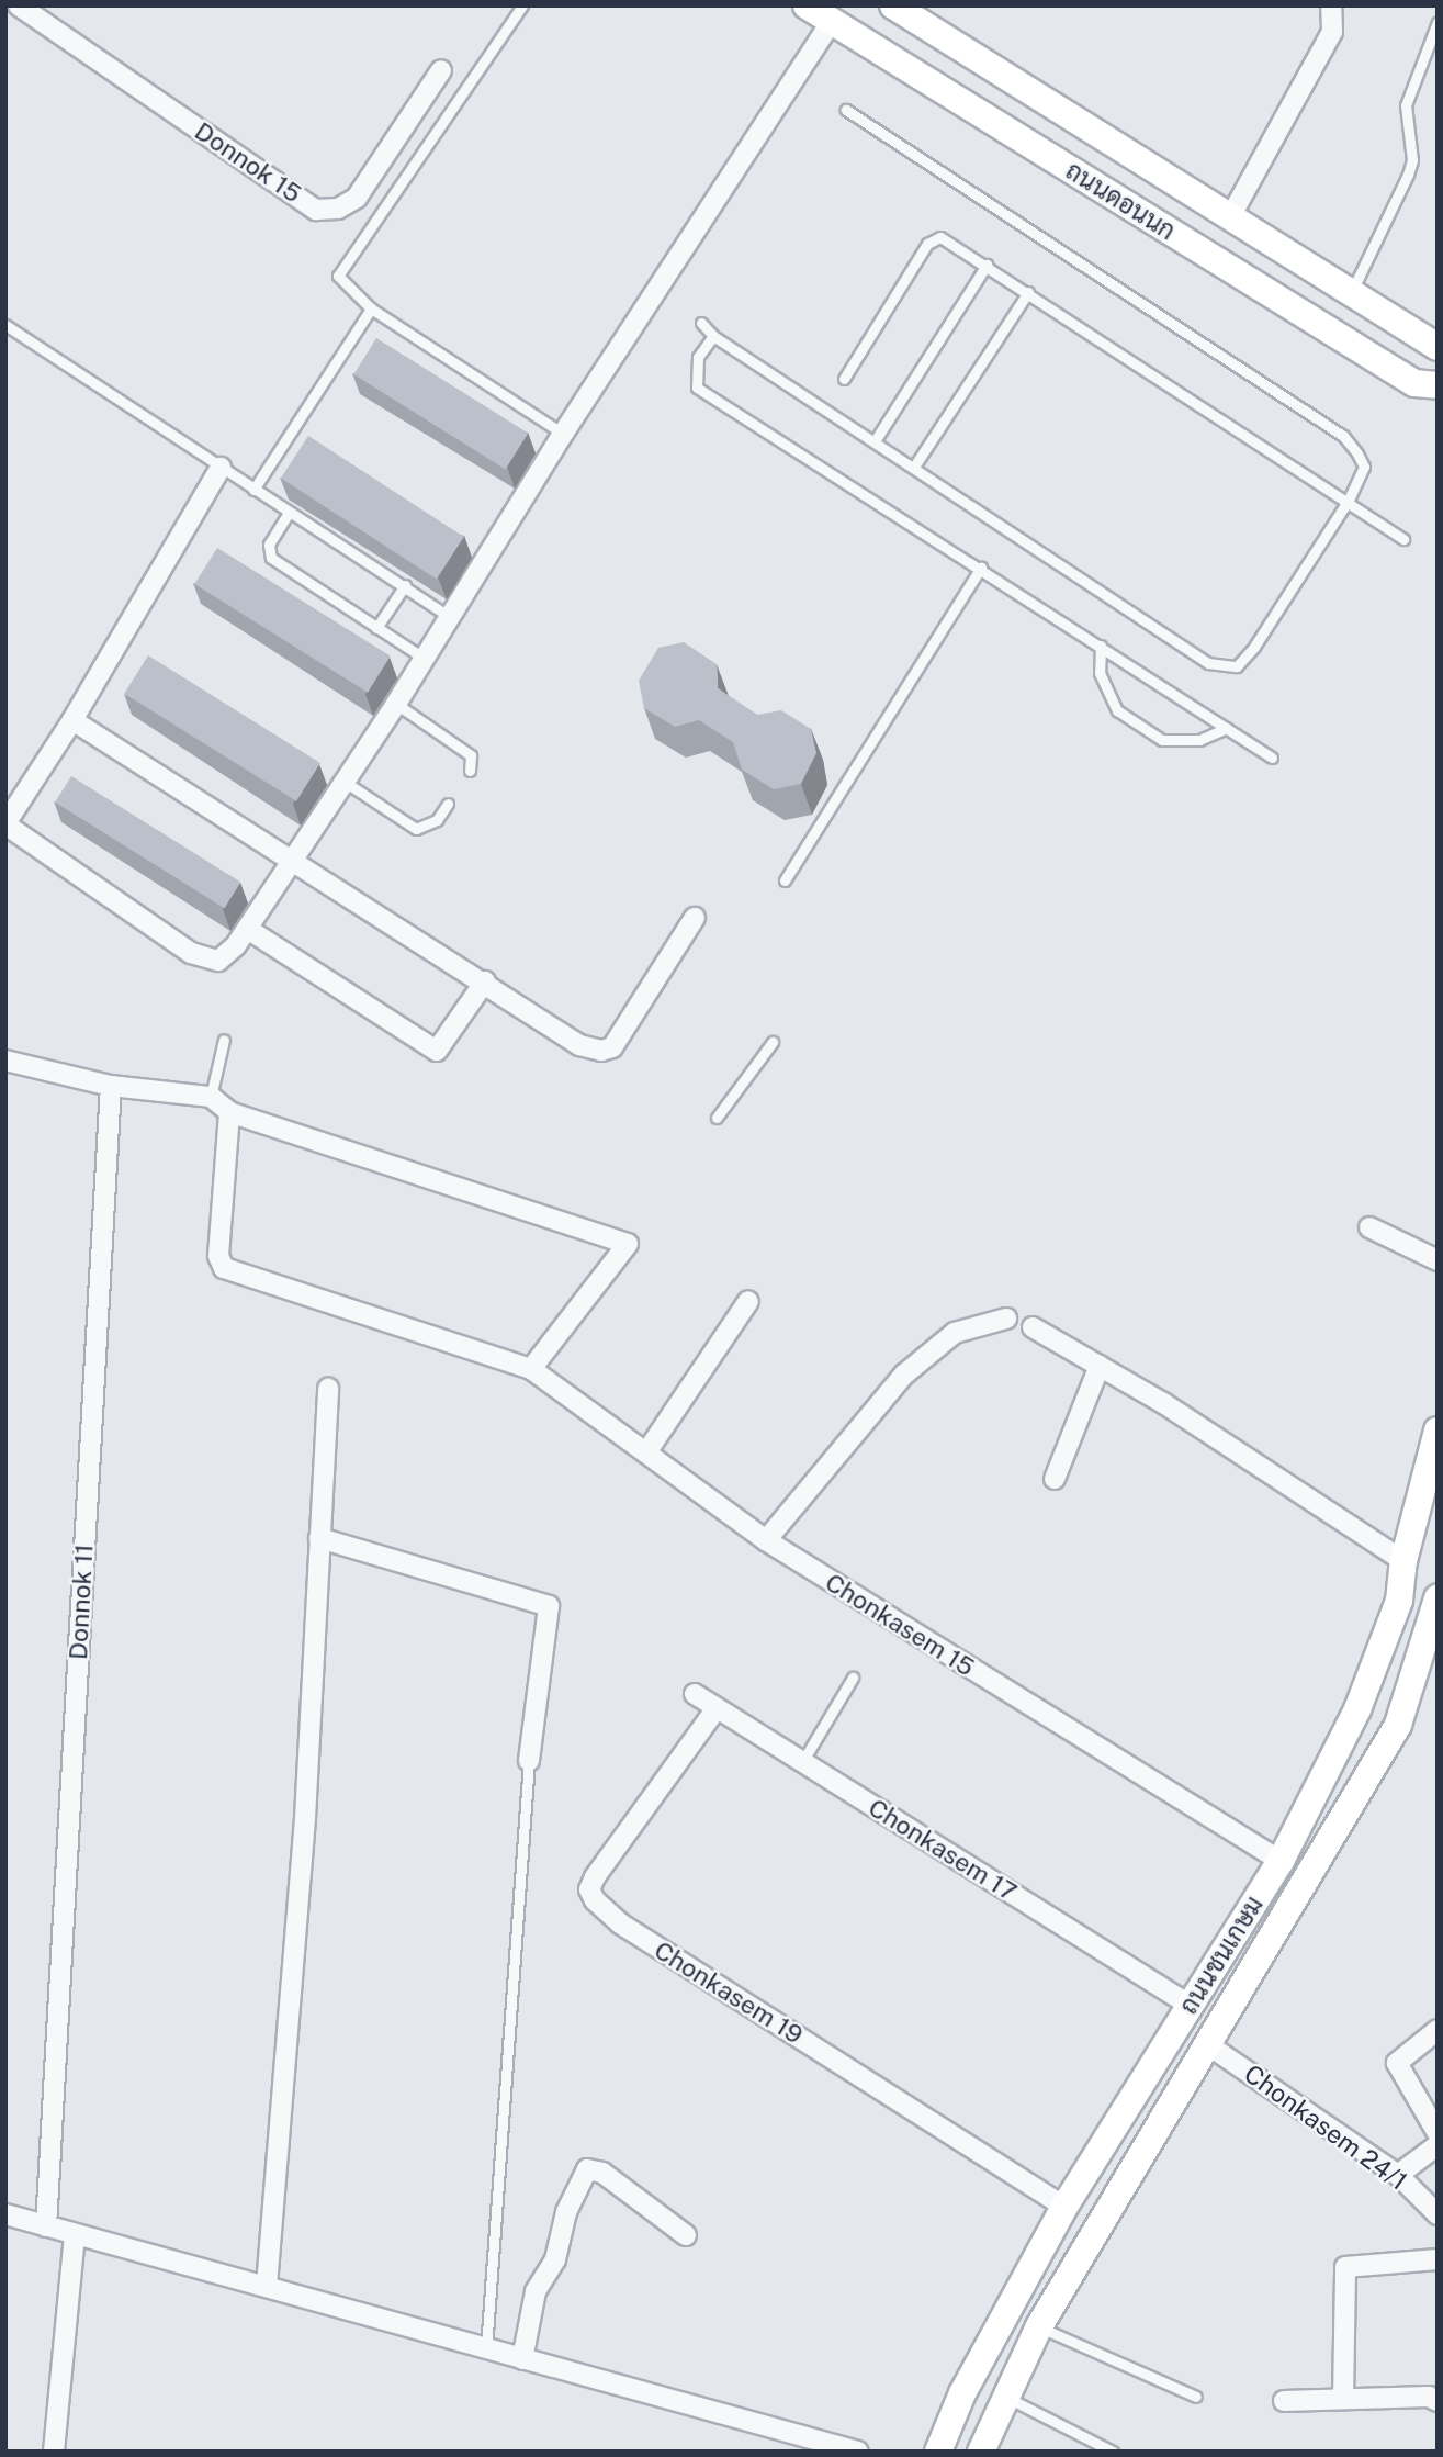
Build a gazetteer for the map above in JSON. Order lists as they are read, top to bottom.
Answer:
{
  "streets": {
    "main road": ["ถนนดอนนก", "ถนนชนเกษม"],
    "street": [
      "Donnok 15",
      "Donnok 11",
      "Chonkasem 15",
      "Chonkasem 17",
      "Chonkasem 19",
      "Chonkasem 24/1"
    ]
  },
  "crossings": [
    ["Chonkasem 15", "ถนนชนเกษม"],
    ["Chonkasem 17", "ถนนชนเกษม"],
    ["Chonkasem 17", "Chonkasem 19"],
    ["ถนนชนเกษม", "Chonkasem 19"],
    ["ถนนชนเกษม", "Chonkasem 24/1"]
  ]
}
